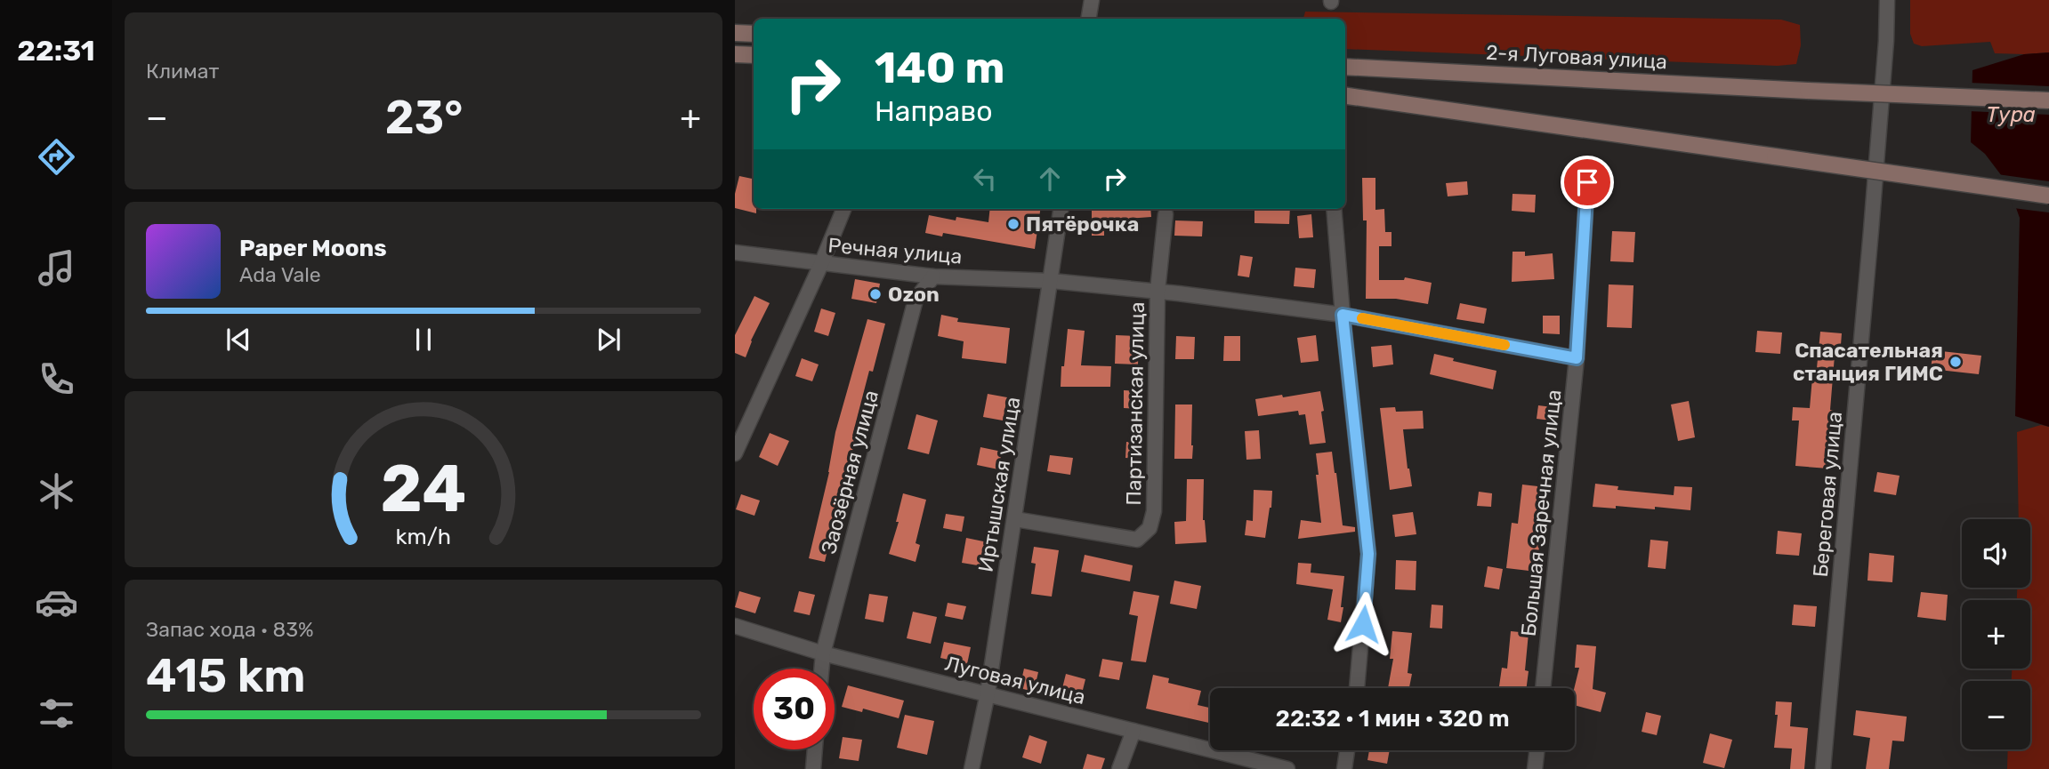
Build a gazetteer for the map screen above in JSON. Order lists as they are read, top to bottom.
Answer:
{
  "streets": {
    "main road": ["2-я Луговая улица"],
    "street": [
      "Речная улица",
      "Партизанская улица",
      "Заозёрная улица",
      "Иртышская улица",
      "Береговая улица",
      "Большая Заречная улица",
      "Луговая улица"
    ]
  },
  "crossings": [
    ["Речная улица", "Партизанская улица"],
    ["Речная улица", "Заозёрная улица"],
    ["Речная улица", "Иртышская улица"],
    ["Речная улица", "Большая Заречная улица"],
    ["Партизанская улица", "Иртышская улица"],
    ["Заозёрная улица", "Луговая улица"],
    ["Иртышская улица", "Луговая улица"]
  ],
  "water": ["Тура"],
  "places": ["Пятёрочка", "Ozon", "Спасательная станция ГИМС"],
  "page": {
    "tabs": "22:31",
    "tile": [
      "Климат",
      ["Запас хода · 83%", "415 km"]
    ],
    "turn": ["140 m", "Направо"],
    "heat": ["−", "23°", "+"],
    "song": ["Paper Moons", "Ada Vale"],
    "map_buttons": ["+", "−"],
    "limit": "30",
    "trip": "22:32 · 1 мин · 320 m",
    "gauge": ["24", "km/h"]
  }
}
